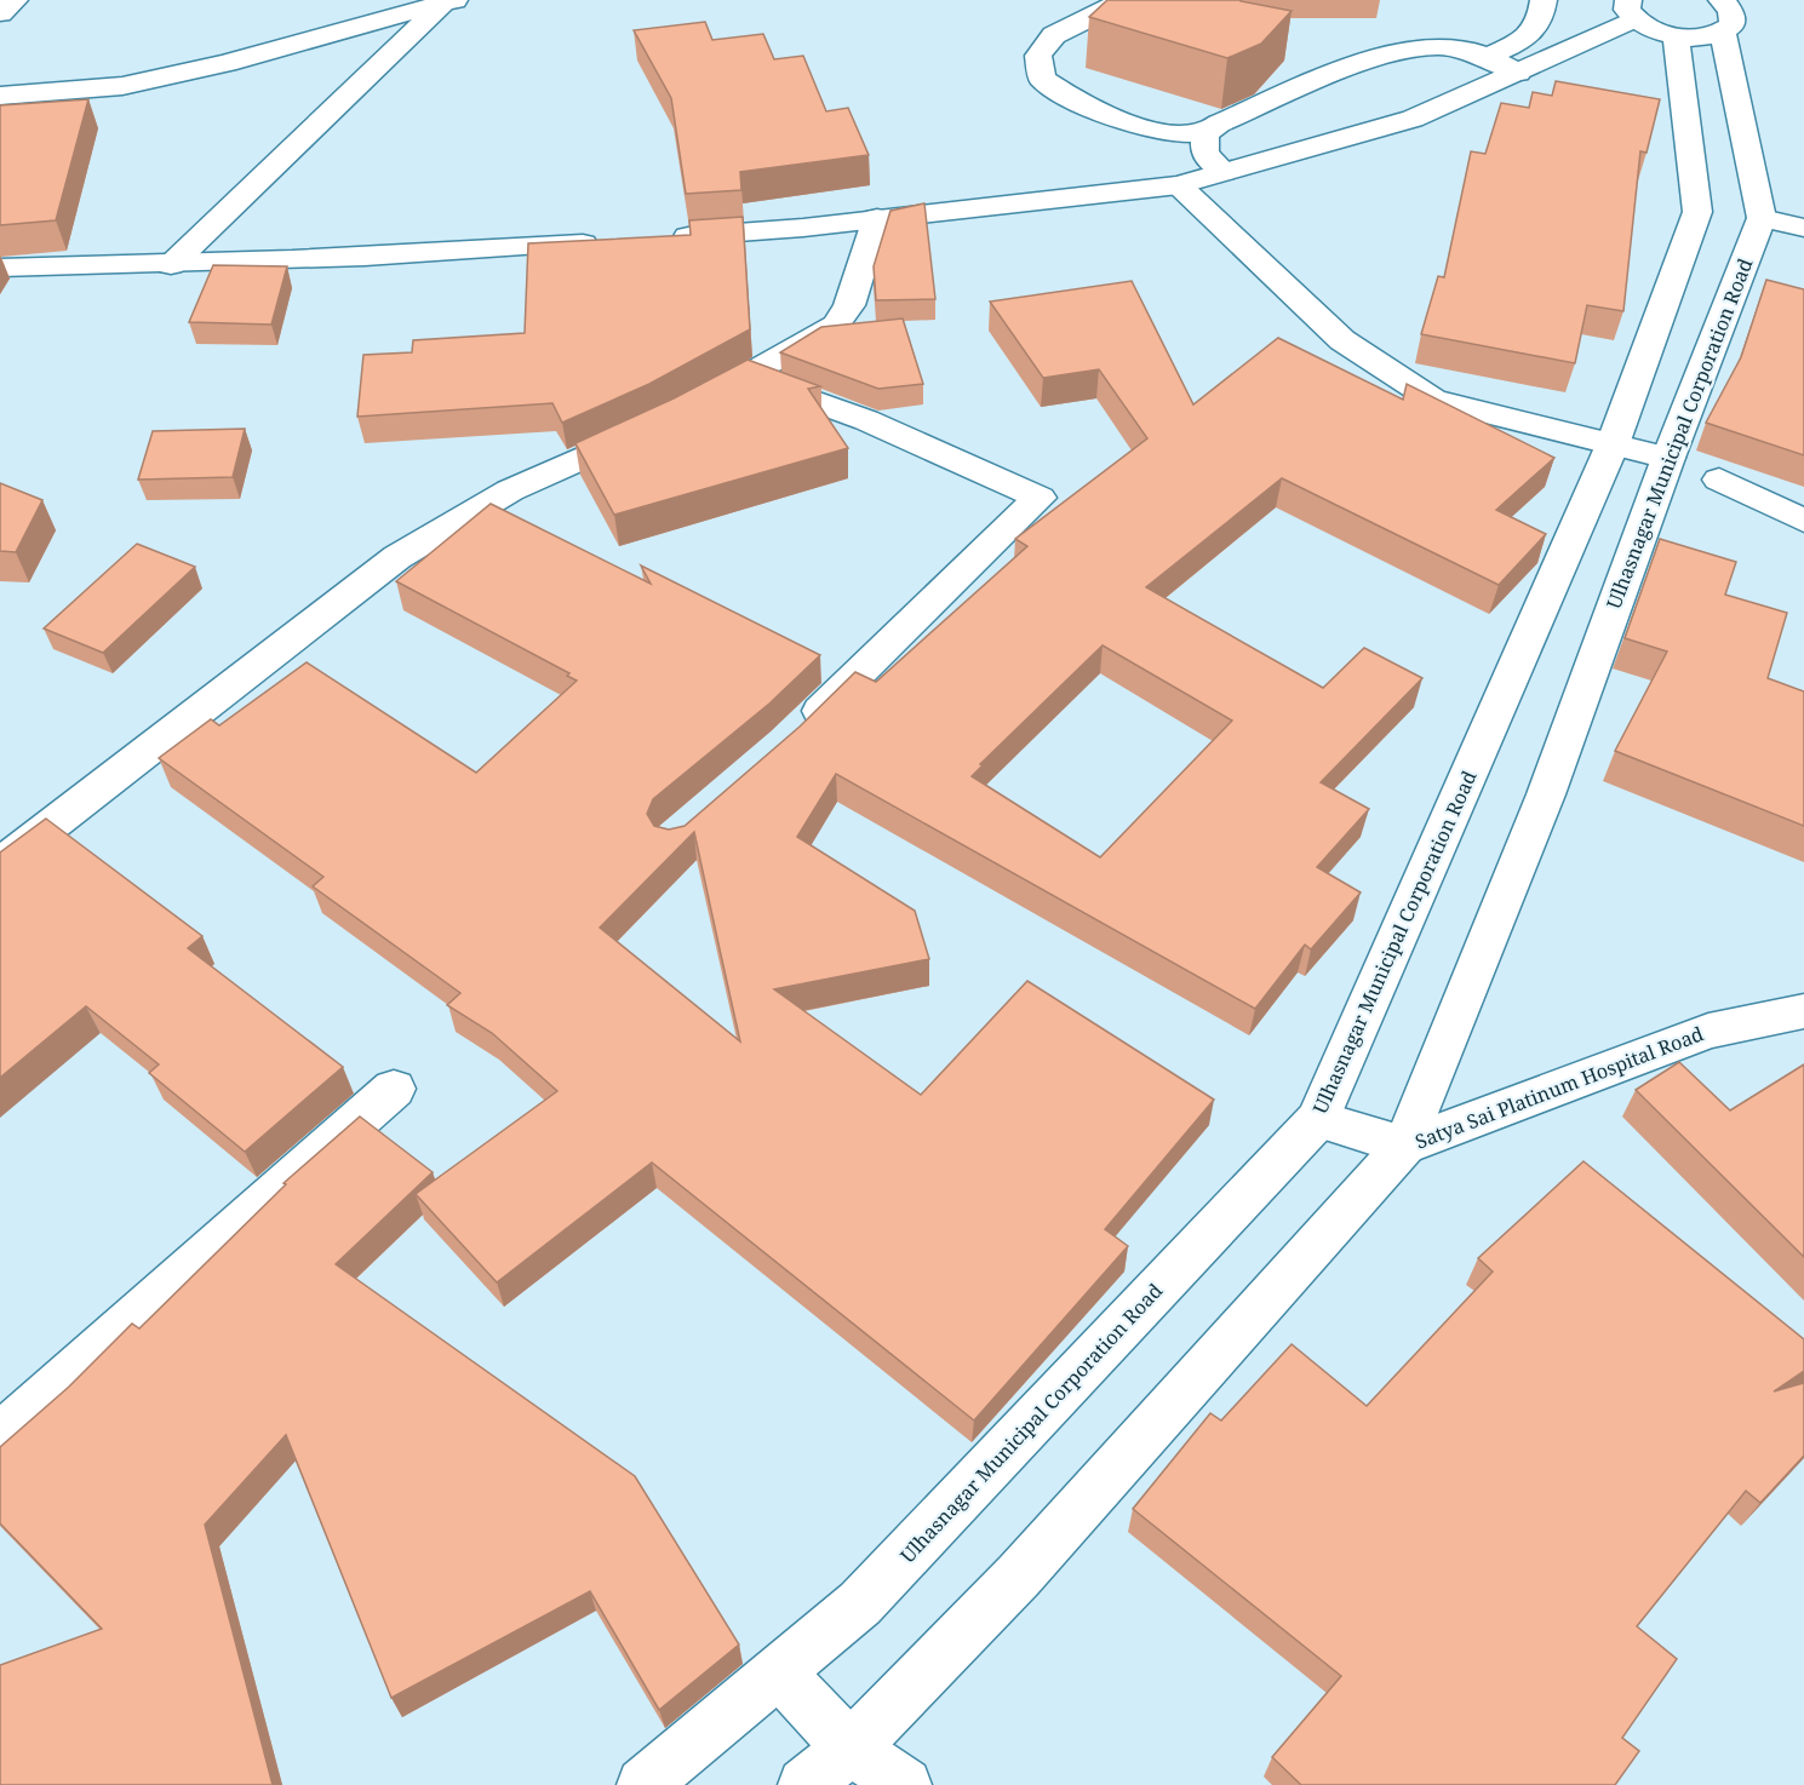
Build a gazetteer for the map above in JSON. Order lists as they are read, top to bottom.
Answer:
{
  "streets": {
    "street": ["Ulhasnagar Municipal Corporation Road", "Satya Sai Platinum Hospital Road"]
  },
  "crossings": [
    ["Ulhasnagar Municipal Corporation Road", "Satya Sai Platinum Hospital Road"]
  ]
}
